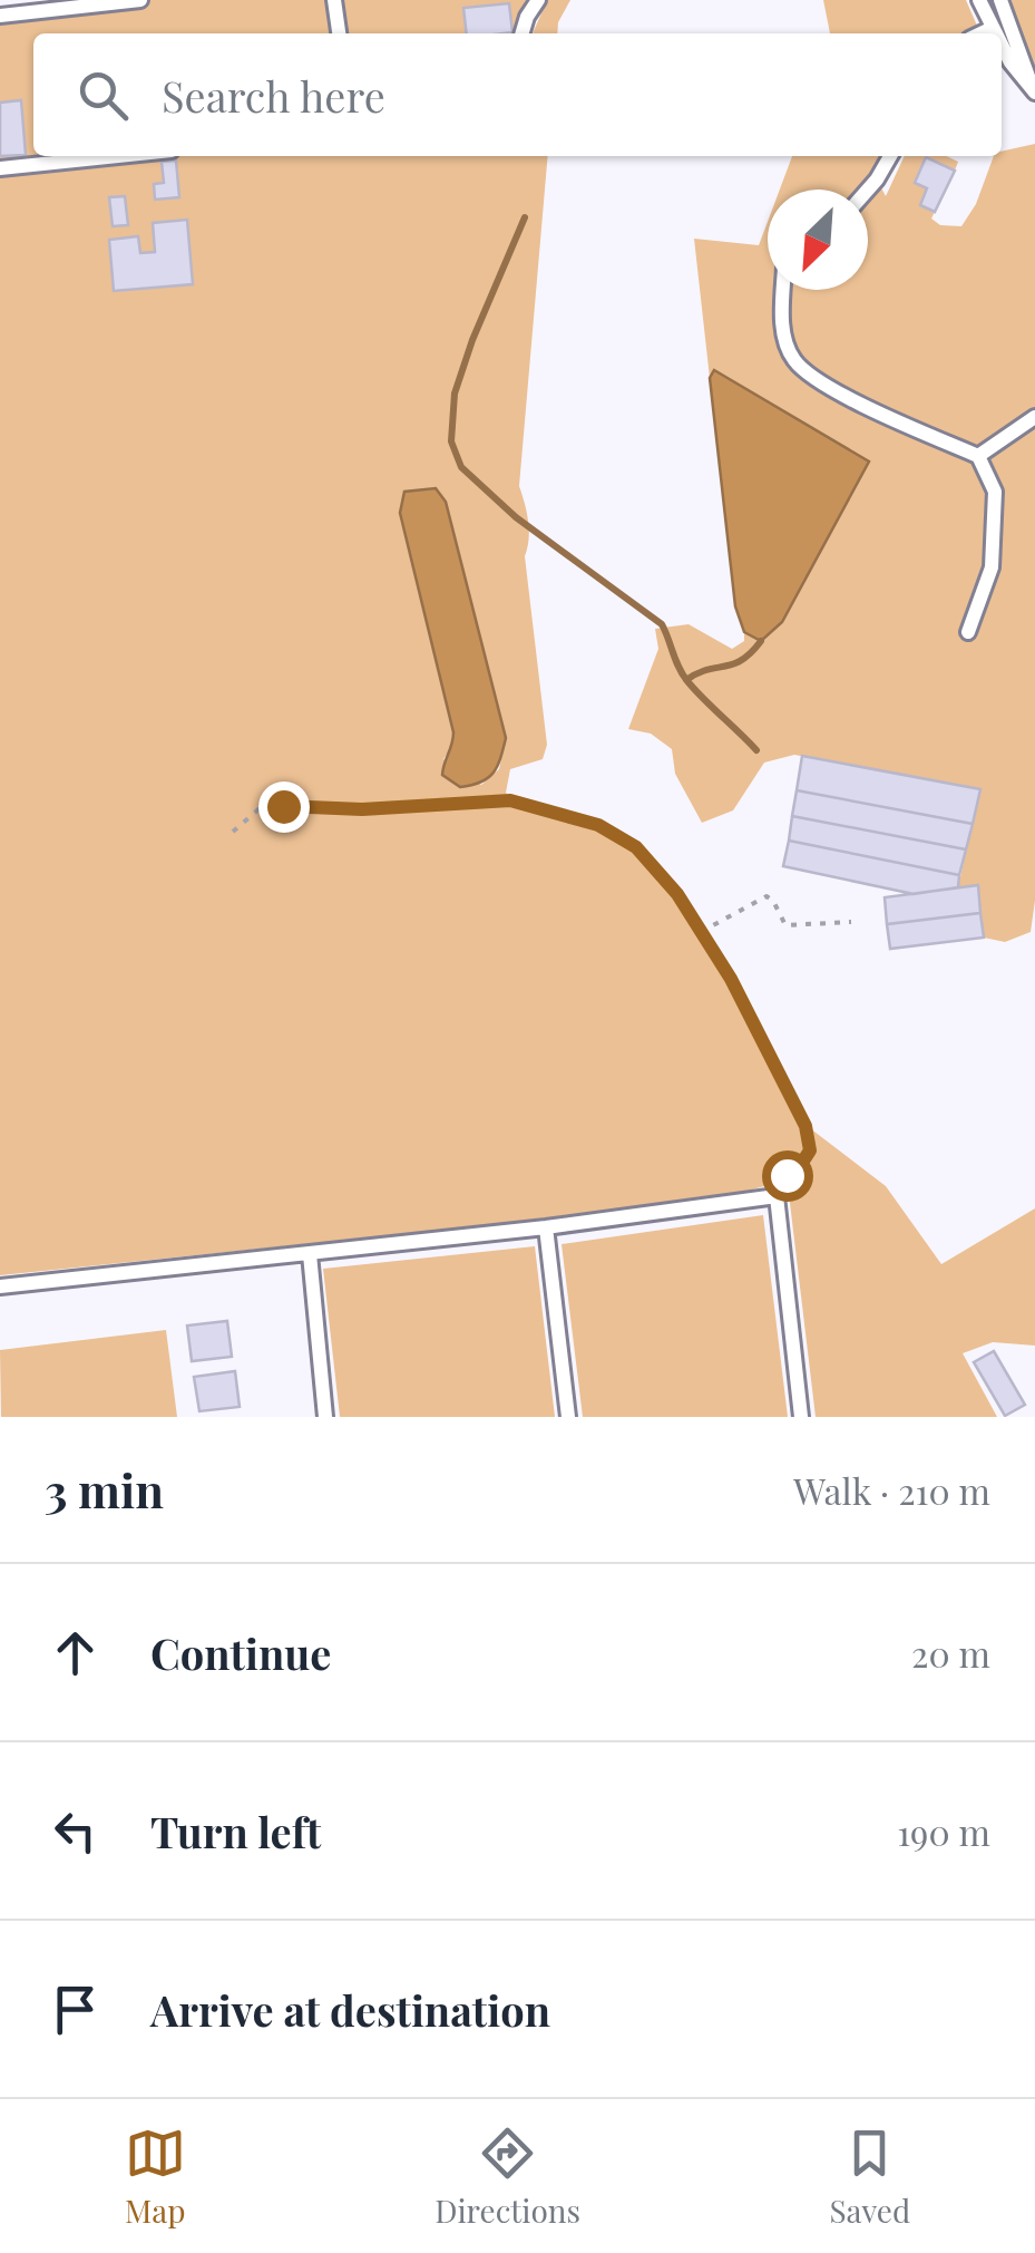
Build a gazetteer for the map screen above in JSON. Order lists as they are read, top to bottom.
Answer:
{
  "north": "bottom left",
  "page": {
    "search": "Search here",
    "heading": ["3 min", "Walk · 210 m"],
    "list": [
      ["Continue", "20 m"],
      ["Turn left", "190 m"],
      "Arrive at destination"
    ],
    "nav": ["Map", "Directions", "Saved"]
  }
}
